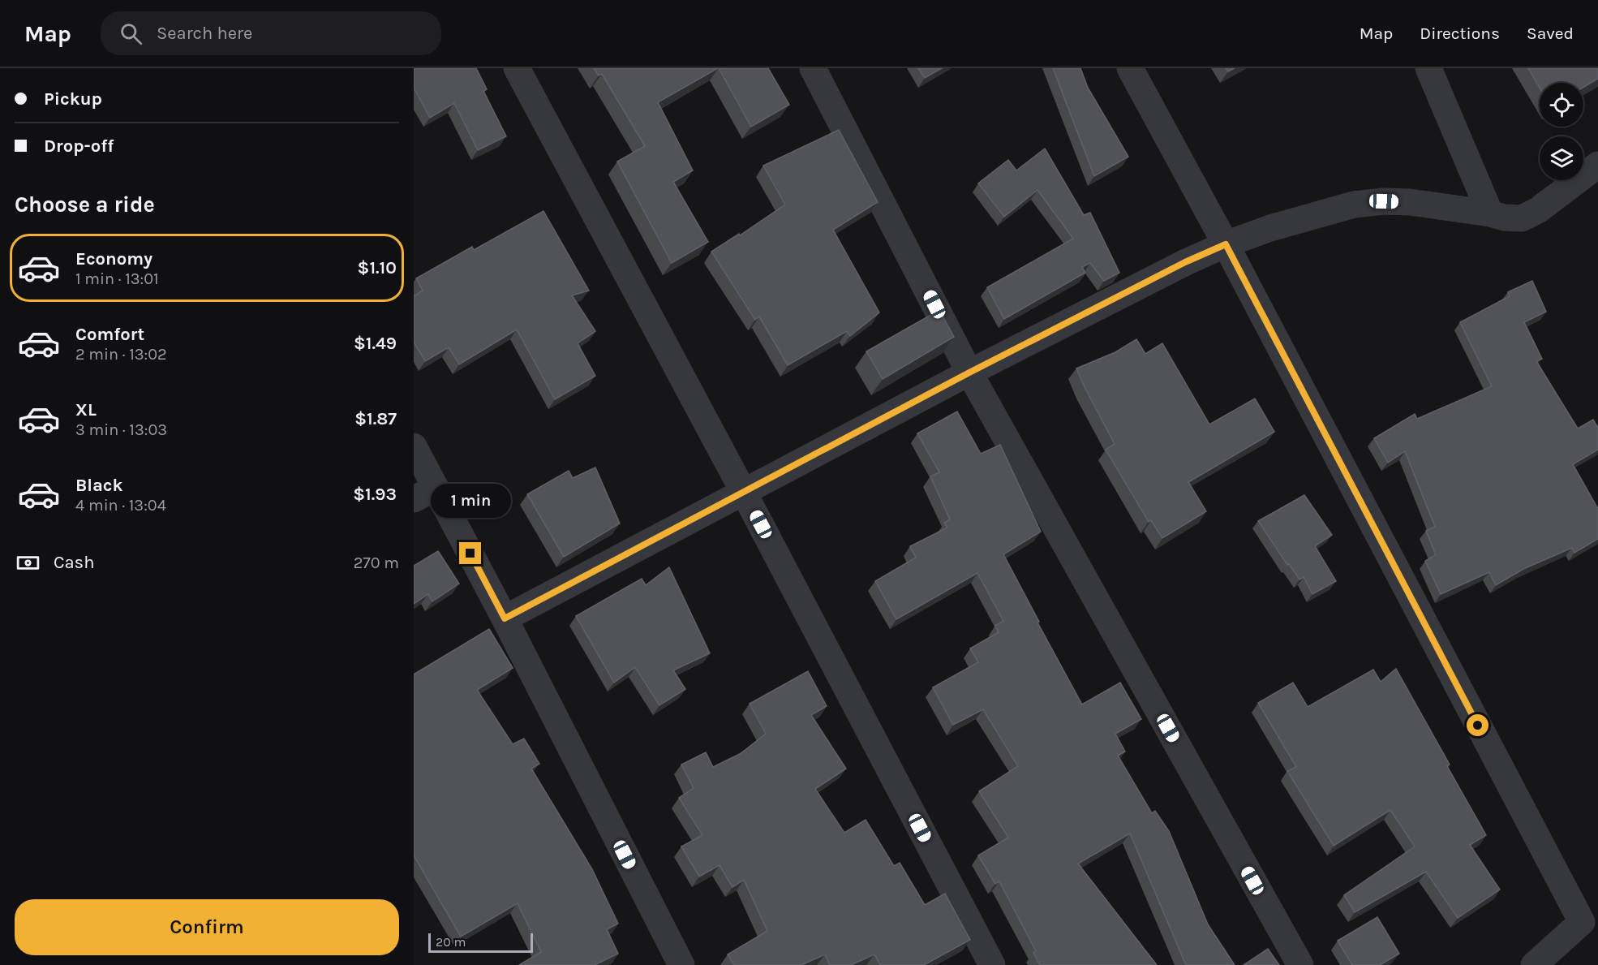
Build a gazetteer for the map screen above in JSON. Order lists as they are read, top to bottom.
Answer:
{
  "scale_bar": "20 m",
  "page": {
    "header": "Map",
    "search": "Search here",
    "nav": ["Map", "Directions", "Saved"],
    "banner": ["Pickup", "Drop-off"],
    "heading": "Choose a ride",
    "list": [
      {
        "name": "Economy",
        "note": "1 min · 13:01",
        "value": "$1.10"
      },
      {
        "name": "Comfort",
        "note": "2 min · 13:02",
        "value": "$1.49"
      },
      {
        "name": "XL",
        "note": "3 min · 13:03",
        "value": "$1.87"
      },
      {
        "name": "Black",
        "note": "4 min · 13:04",
        "value": "$1.93"
      }
    ],
    "bubble": "1 min",
    "pay": ["Cash", "270 m"],
    "buttons": "Confirm",
    "scale": "20 m"
  }
}
